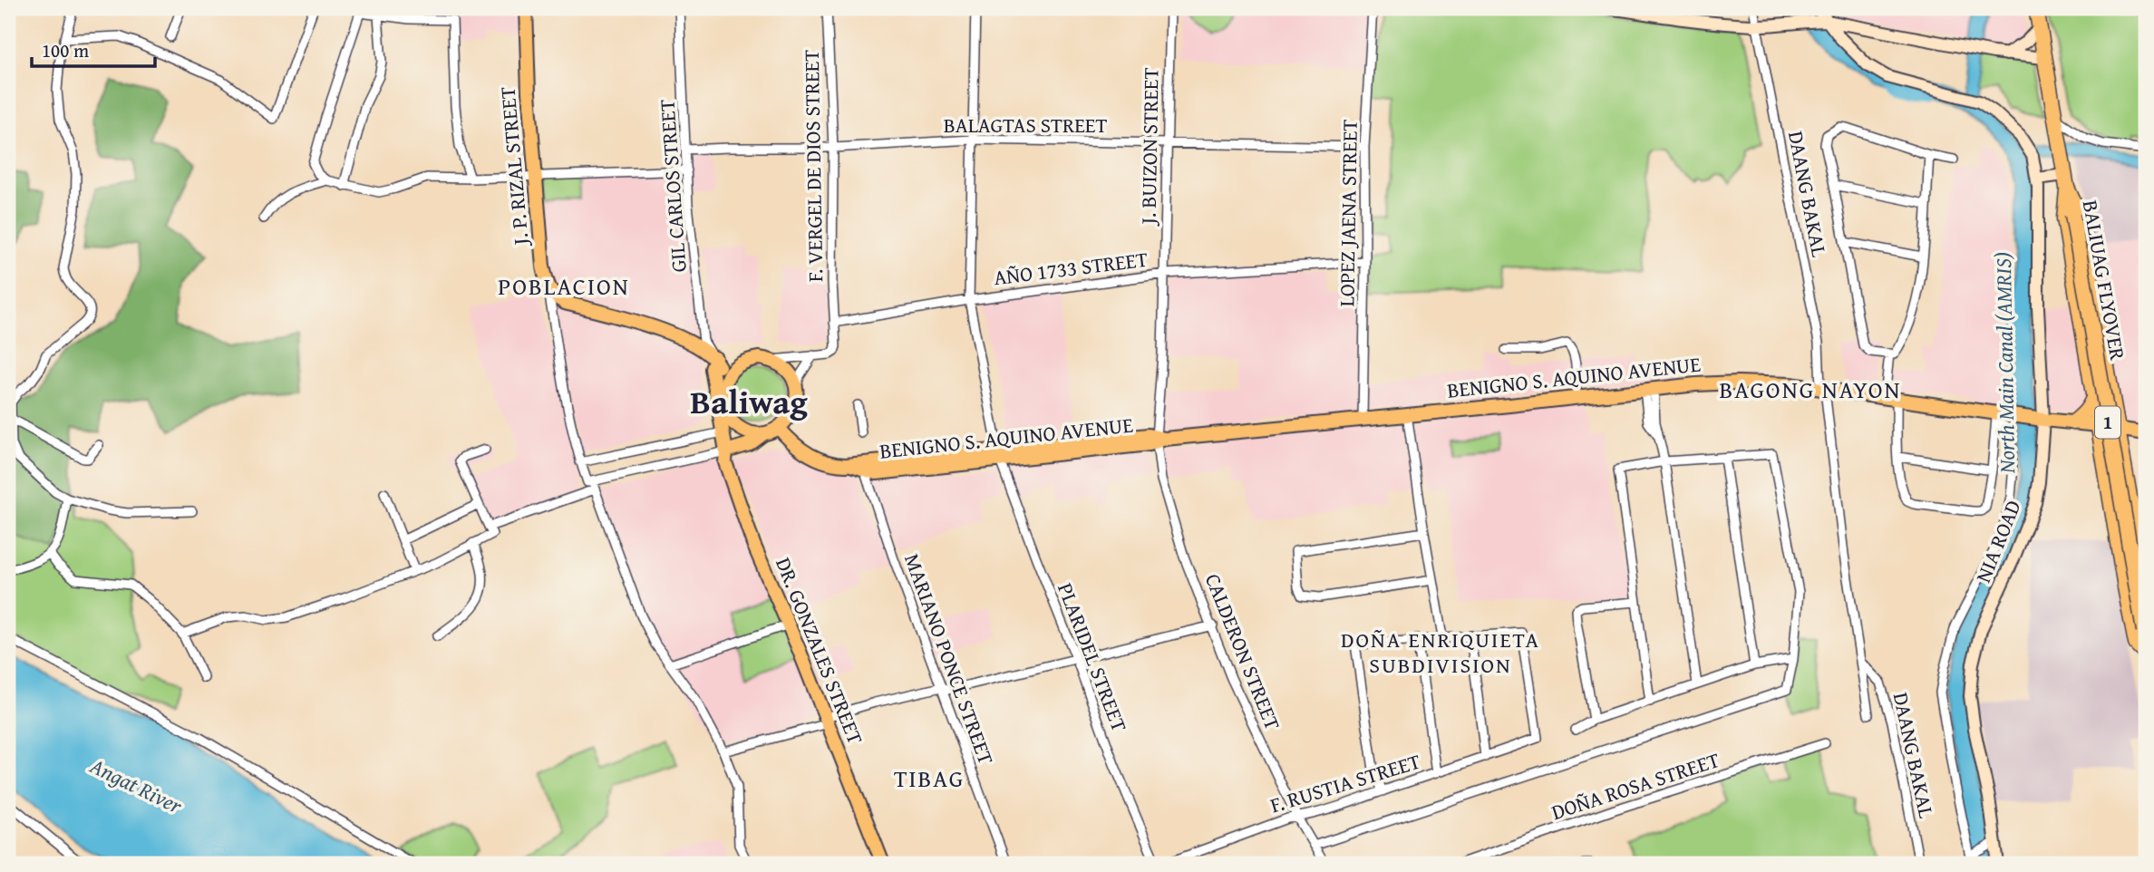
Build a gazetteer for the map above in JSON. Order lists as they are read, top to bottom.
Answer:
{
  "streets": {
    "highway": ["BALIUAG FLYOVER", "1"],
    "main road": ["J. P. RIZAL STREET", "BENIGNO S. AQUINO AVENUE", "DR. GONZALES STREET"],
    "street": [
      "BALAGTAS STREET",
      "J. BUIZON STREET",
      "F. VERGEL DE DIOS STREET",
      "GIL CARLOS STREET",
      "DAANG BAKAL",
      "LOPEZ JAENA STREET",
      "AÑO 1733 STREET",
      "NIA ROAD",
      "CALDERON STREET",
      "PLARIDEL STREET",
      "MARIANO PONCE STREET",
      "F. RUSTIA STREET",
      "DOÑA ROSA STREET"
    ]
  },
  "crossings": [
    ["BALAGTAS STREET", "J. BUIZON STREET"],
    ["BALAGTAS STREET", "F. VERGEL DE DIOS STREET"],
    ["BALAGTAS STREET", "GIL CARLOS STREET"],
    ["BALAGTAS STREET", "LOPEZ JAENA STREET"],
    ["BALAGTAS STREET", "PLARIDEL STREET"],
    ["J. BUIZON STREET", "AÑO 1733 STREET"],
    ["J. BUIZON STREET", "BENIGNO S. AQUINO AVENUE"],
    ["J. BUIZON STREET", "CALDERON STREET"],
    ["F. VERGEL DE DIOS STREET", "AÑO 1733 STREET"],
    ["GIL CARLOS STREET", "DR. GONZALES STREET"],
    ["DAANG BAKAL", "BENIGNO S. AQUINO AVENUE"],
    ["LOPEZ JAENA STREET", "AÑO 1733 STREET"],
    ["LOPEZ JAENA STREET", "BENIGNO S. AQUINO AVENUE"],
    ["AÑO 1733 STREET", "PLARIDEL STREET"],
    ["BALIUAG FLYOVER", "1"],
    ["BENIGNO S. AQUINO AVENUE", "1"],
    ["BENIGNO S. AQUINO AVENUE", "NIA ROAD"],
    ["BENIGNO S. AQUINO AVENUE", "CALDERON STREET"],
    ["BENIGNO S. AQUINO AVENUE", "PLARIDEL STREET"],
    ["BENIGNO S. AQUINO AVENUE", "MARIANO PONCE STREET"],
    ["CALDERON STREET", "F. RUSTIA STREET"]
  ],
  "districts": [
    "POBLACION",
    "BAGONG NAYON",
    "Baliwag",
    "DOÑA ENRIQUIETA SUBDIVISION",
    "TIBAG"
  ],
  "water": ["North Main Canal (AMRIS)", "Angat River"],
  "scale_bar": "100 m"
}
